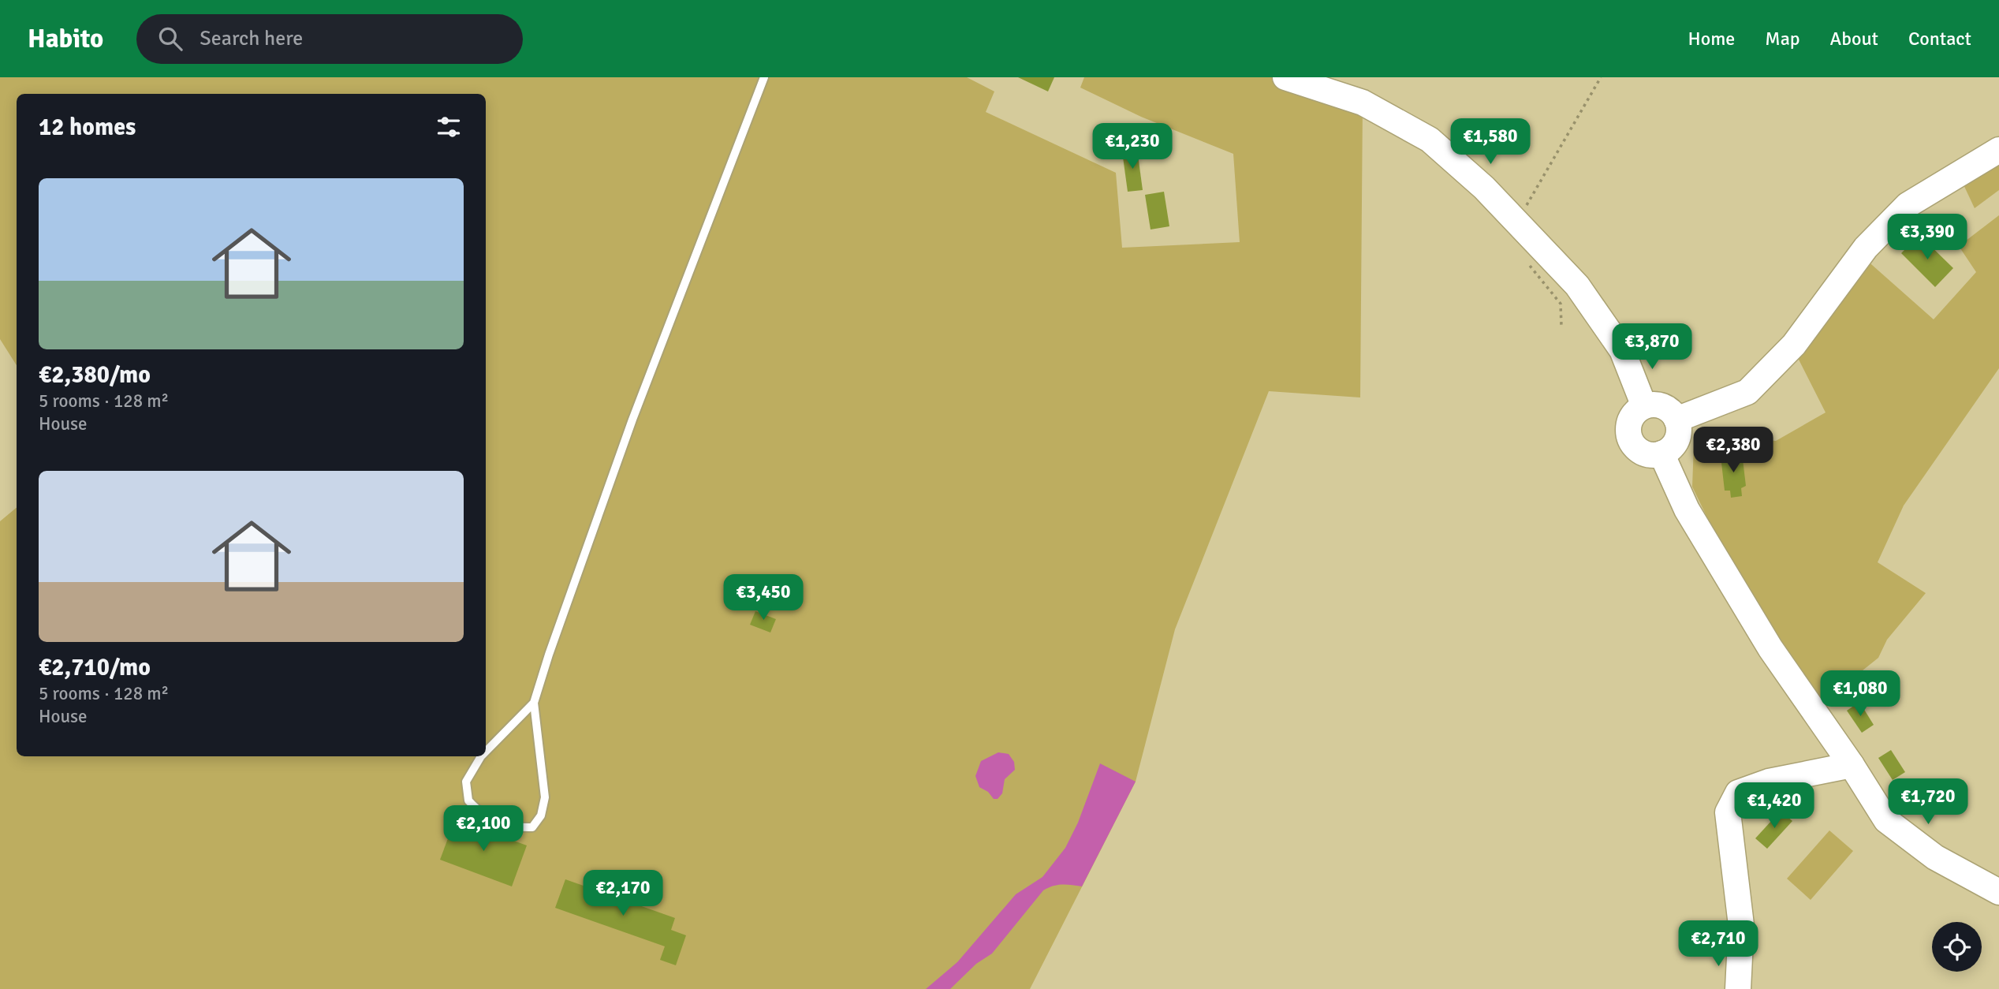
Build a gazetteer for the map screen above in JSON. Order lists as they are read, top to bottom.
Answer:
{
  "page": {
    "header": "Habito",
    "search": "Search here",
    "nav": [
      "Home",
      "Map",
      "About",
      "Contact"
    ],
    "heading": "12 homes",
    "price": [
      "€1,580",
      "€1,230",
      "€3,390",
      "€3,870",
      "€2,380",
      "€3,450",
      "€1,080",
      "€1,720",
      "€1,420",
      "€2,100",
      "€2,170",
      "€2,710"
    ],
    "list": [
      {
        "name": "€2,380/mo",
        "note": "5 rooms · 128 m² · House"
      },
      {
        "name": "€2,710/mo",
        "note": "5 rooms · 128 m² · House"
      }
    ]
  }
}
